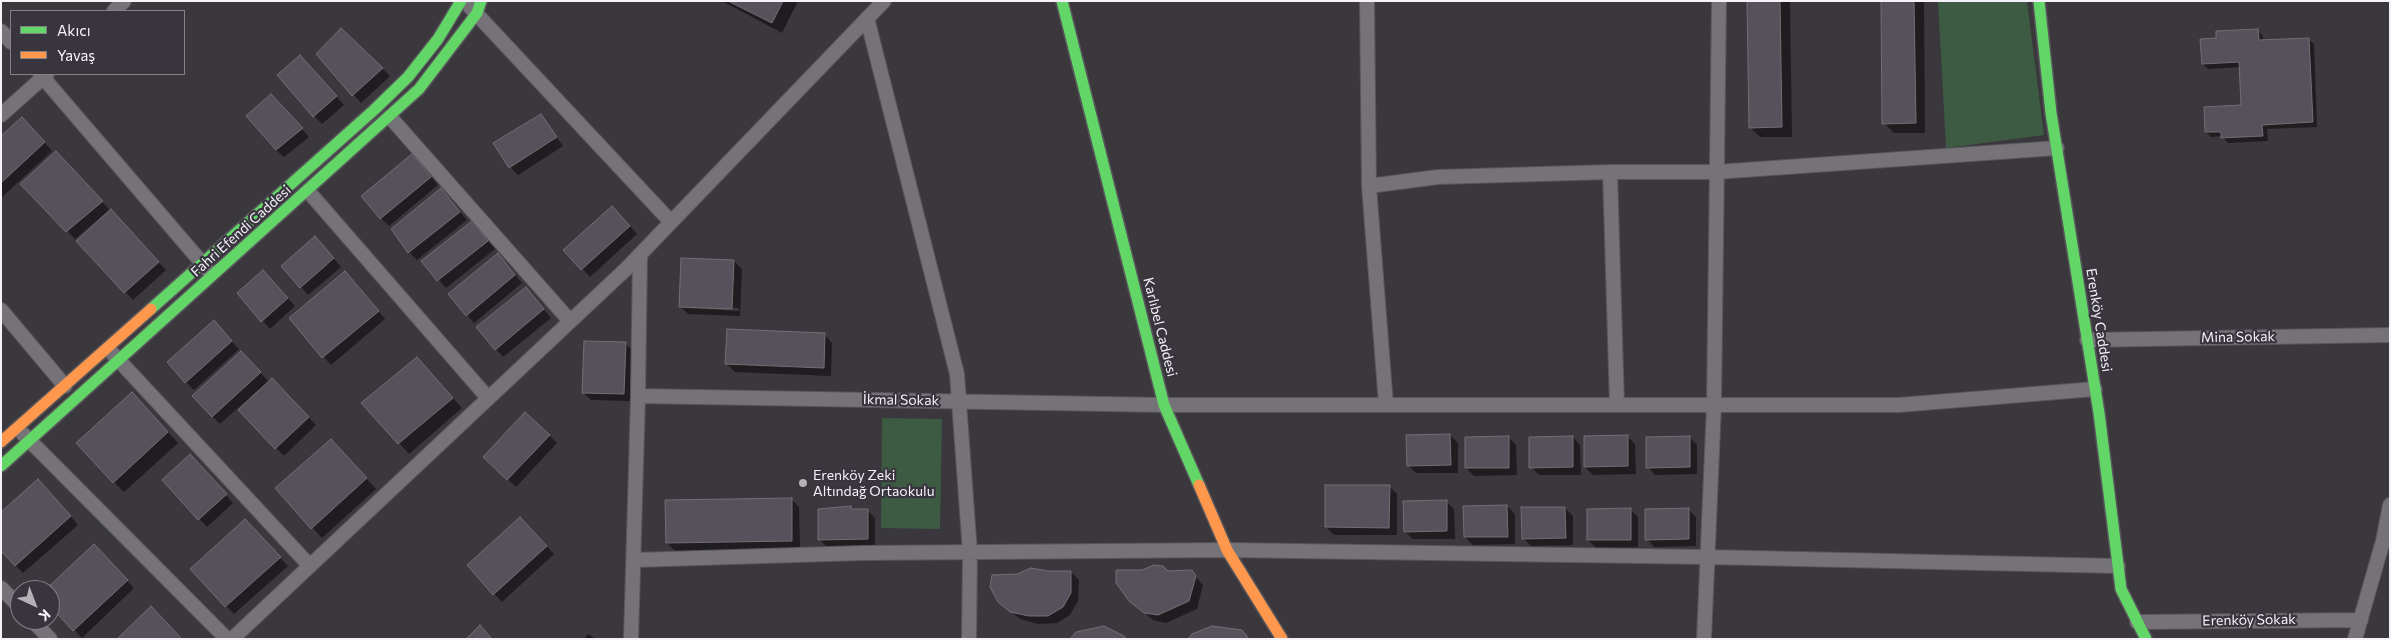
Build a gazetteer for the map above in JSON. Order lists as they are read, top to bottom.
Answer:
{
  "streets": {
    "street": [
      "Fahri Efendi Caddesi",
      "Erenköy Caddesi",
      "Karlıbel Caddesi",
      "Mina Sokak",
      "İkmal Sokak",
      "Erenköy Sokak"
    ]
  },
  "crossings": [
    ["Erenköy Caddesi", "Mina Sokak"],
    ["Erenköy Caddesi", "İkmal Sokak"],
    ["Erenköy Caddesi", "Erenköy Sokak"],
    ["Karlıbel Caddesi", "İkmal Sokak"]
  ],
  "places": ["Erenköy Zeki Altındağ Ortaokulu"],
  "legend": ["Akıcı", "Yavaş"],
  "north": "bottom right"
}
